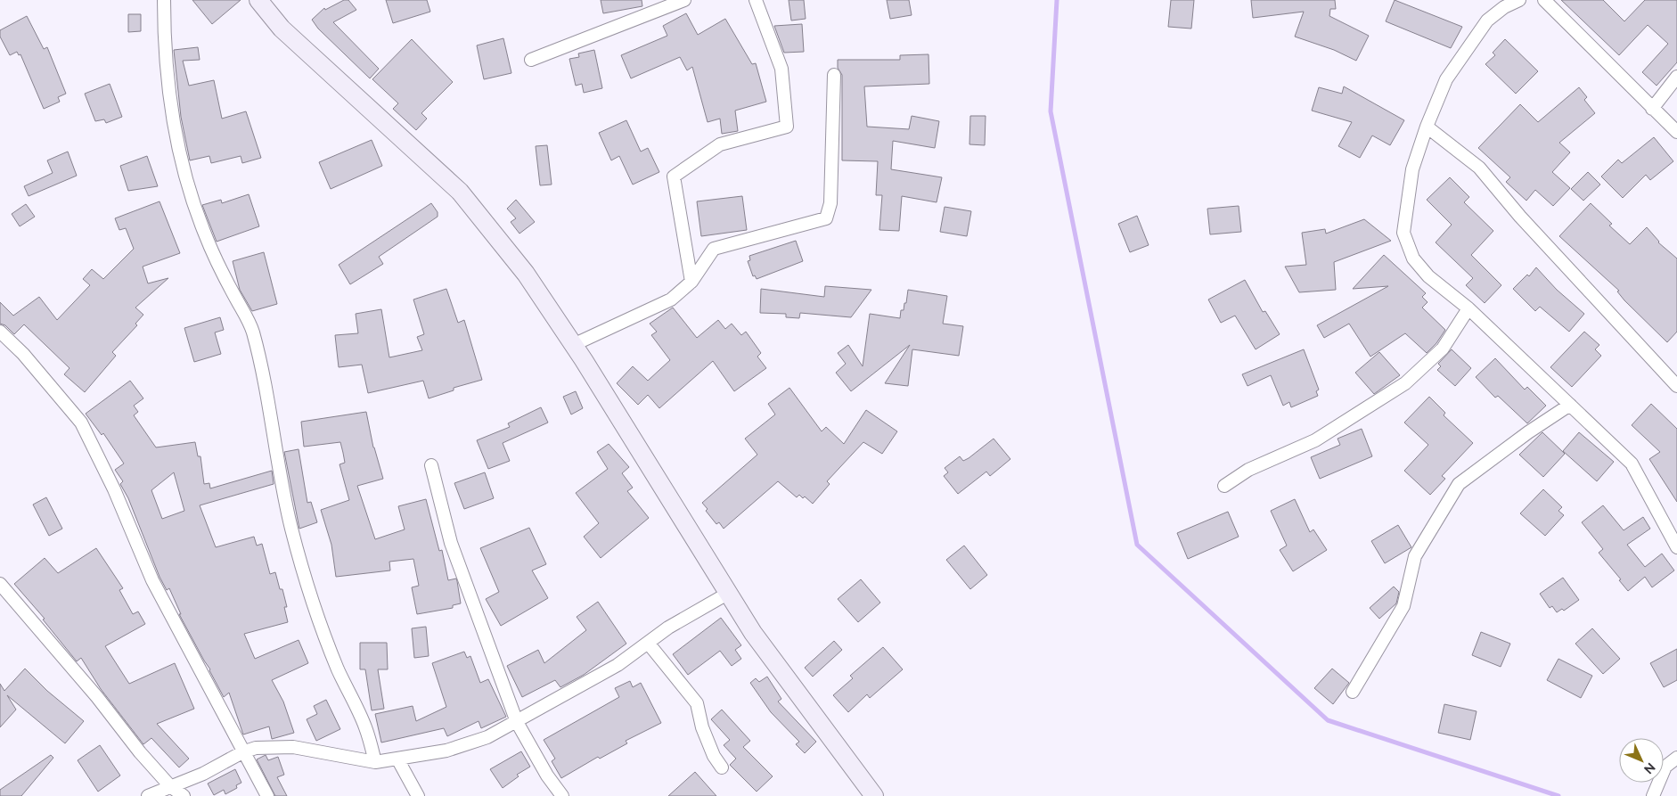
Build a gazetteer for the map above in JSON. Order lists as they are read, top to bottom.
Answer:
{
  "north": "bottom right"
}
